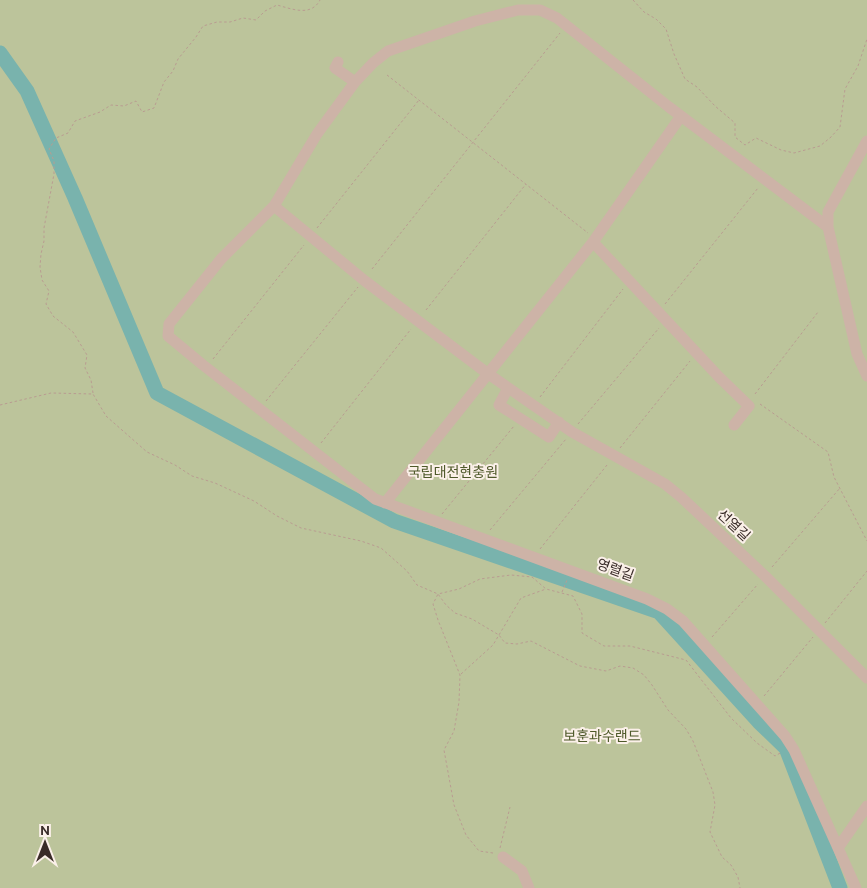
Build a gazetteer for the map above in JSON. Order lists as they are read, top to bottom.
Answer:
{
  "streets": {
    "lane": ["선열길", "영렬길"]
  },
  "parks": ["국립대전현충원", "보훈과수랜드"],
  "north": "top"
}
